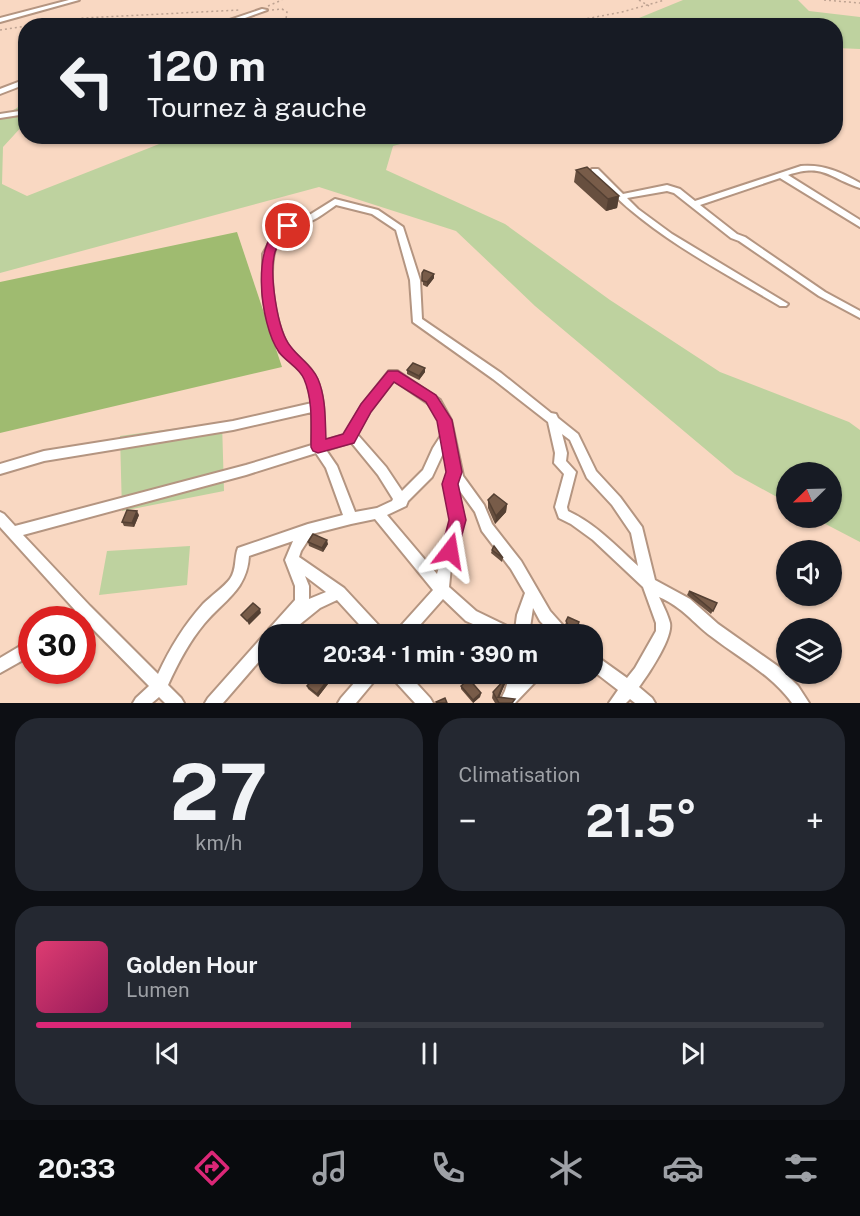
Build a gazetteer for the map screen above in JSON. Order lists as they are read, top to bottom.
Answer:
{
  "north": "bottom left",
  "page": {
    "turn": ["120 m", "Tournez à gauche"],
    "limit": "30",
    "trip": "20:34 · 1 min · 390 m",
    "tile": [
      ["27", "km/h"],
      "Climatisation"
    ],
    "heat": ["−", "21.5°", "+"],
    "song": ["Golden Hour", "Lumen"],
    "tabs": "20:33"
  }
}
